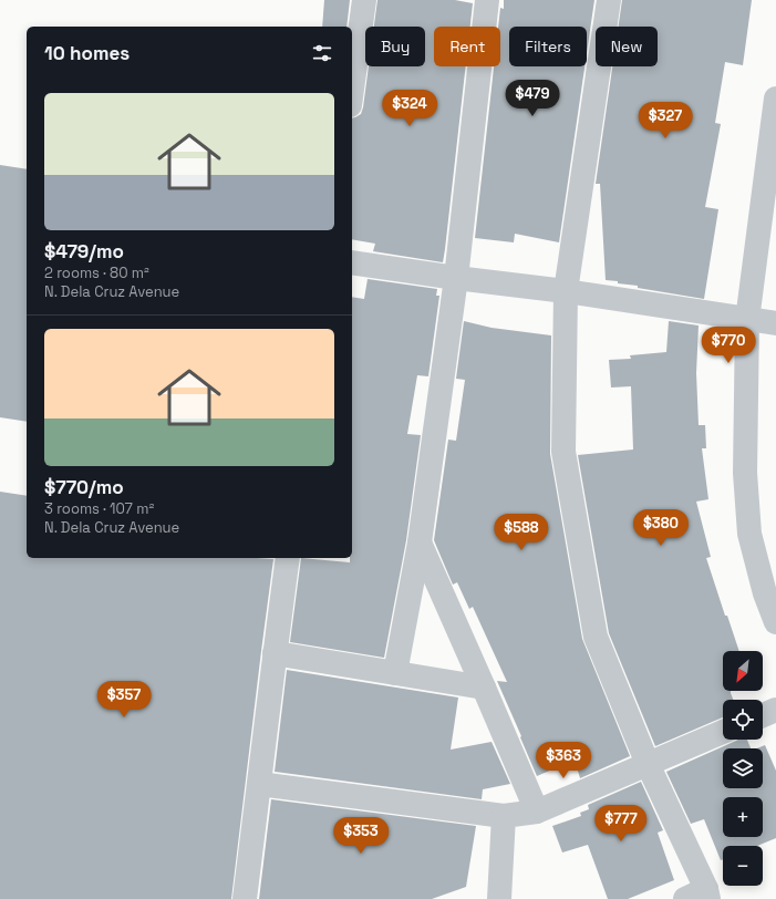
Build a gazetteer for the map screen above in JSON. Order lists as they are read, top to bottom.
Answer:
{
  "north": "bottom left",
  "page": {
    "chip": [
      "Buy",
      "Rent",
      "Filters",
      "New"
    ],
    "heading": "10 homes",
    "price": [
      "$479",
      "$324",
      "$327",
      "$770",
      "$380",
      "$588",
      "$357",
      "$363",
      "$777",
      "$353"
    ],
    "list": [
      {
        "name": "$479/mo",
        "note": "2 rooms · 80 m² · N. Dela Cruz Avenue"
      },
      {
        "name": "$770/mo",
        "note": "3 rooms · 107 m² · N. Dela Cruz Avenue"
      }
    ],
    "map_buttons": ["+", "−"]
  }
}
